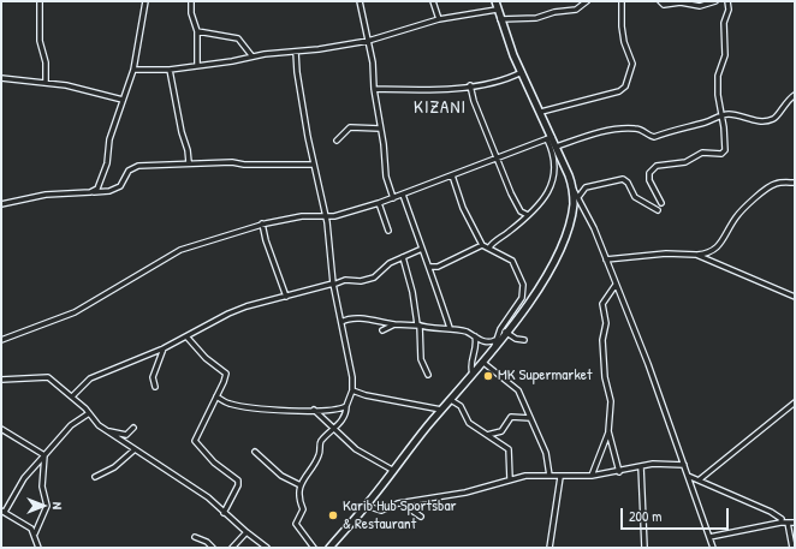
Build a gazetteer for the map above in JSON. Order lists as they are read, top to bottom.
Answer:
{
  "districts": ["KIZANI"],
  "places": ["MK Supermarket", "Karib Hub Sportsbar & Restaurant"],
  "scale_bar": "200 m",
  "north": "right"
}
